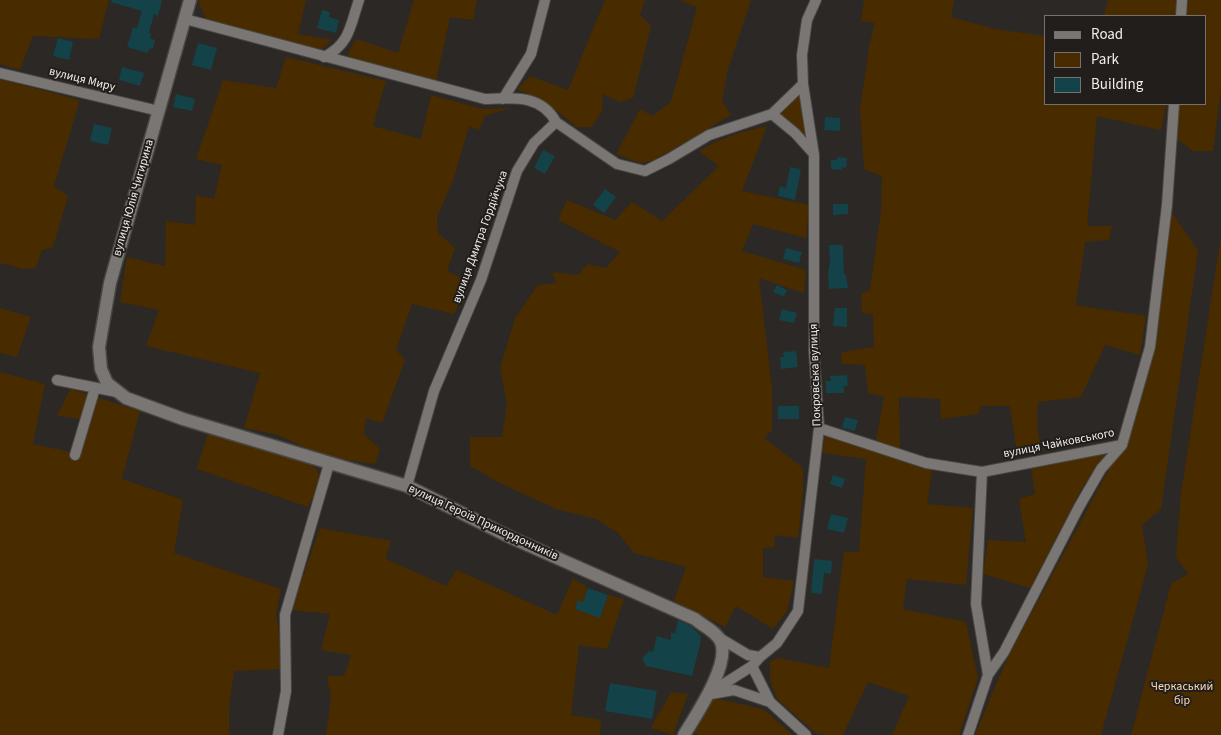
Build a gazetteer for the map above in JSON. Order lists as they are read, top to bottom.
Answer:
{
  "streets": {
    "street": [
      "вулиця Миру",
      "вулиця Юлія Чигирина",
      "вулиця Дмитра Гордійчука",
      "Покровська вулиця",
      "вулиця Чайковського",
      "вулиця Героїв Прикордонників"
    ]
  },
  "crossings": [
    ["вулиця Миру", "вулиця Юлія Чигирина"],
    ["вулиця Юлія Чигирина", "вулиця Героїв Прикордонників"],
    ["вулиця Дмитра Гордійчука", "вулиця Героїв Прикордонників"]
  ],
  "parks": ["Черкаський бір"],
  "legend": ["Road", "Park", "Building"]
}
